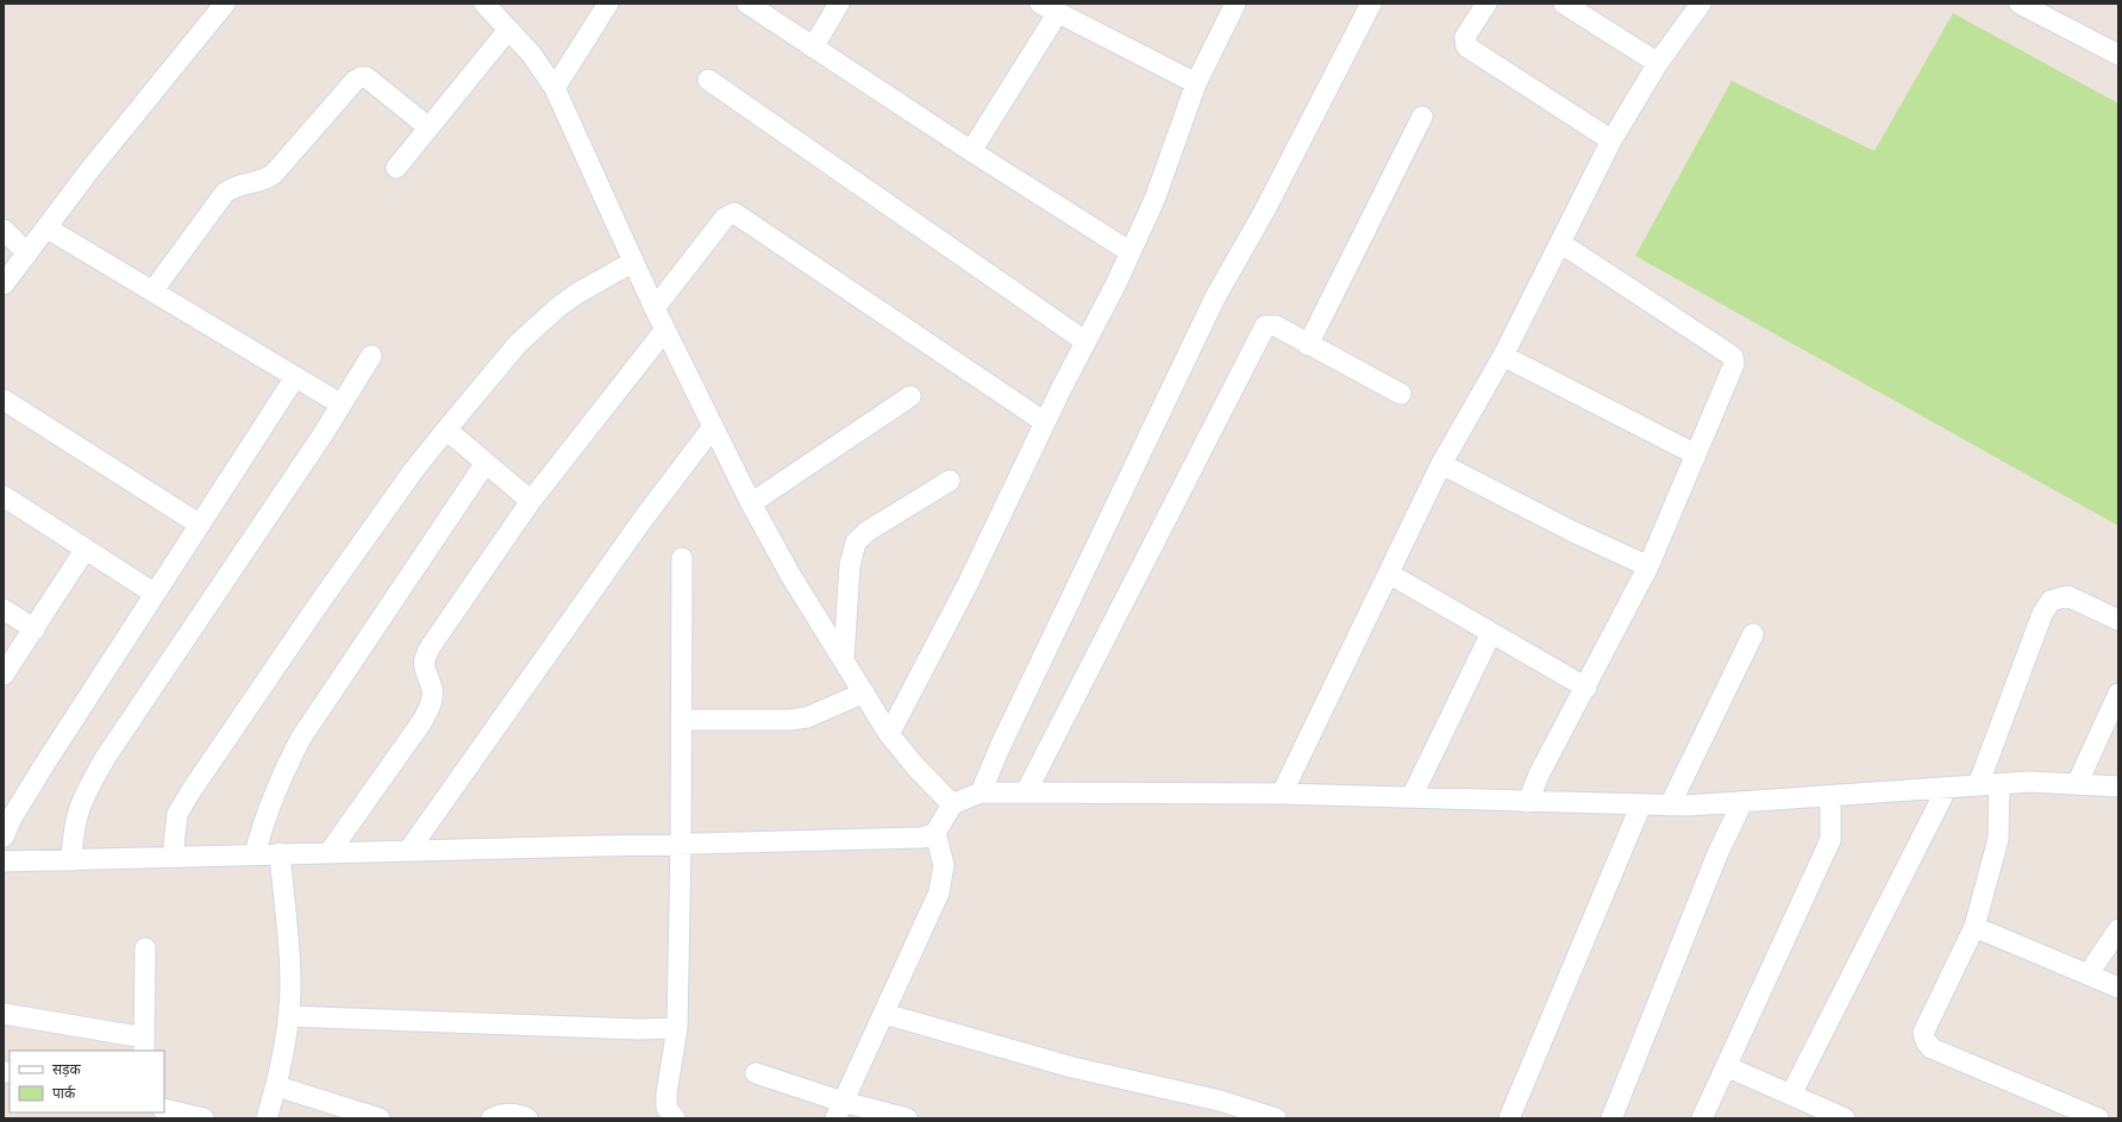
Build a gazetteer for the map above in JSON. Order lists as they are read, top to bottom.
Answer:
{
  "legend": ["सड़क", "पार्क"]
}
